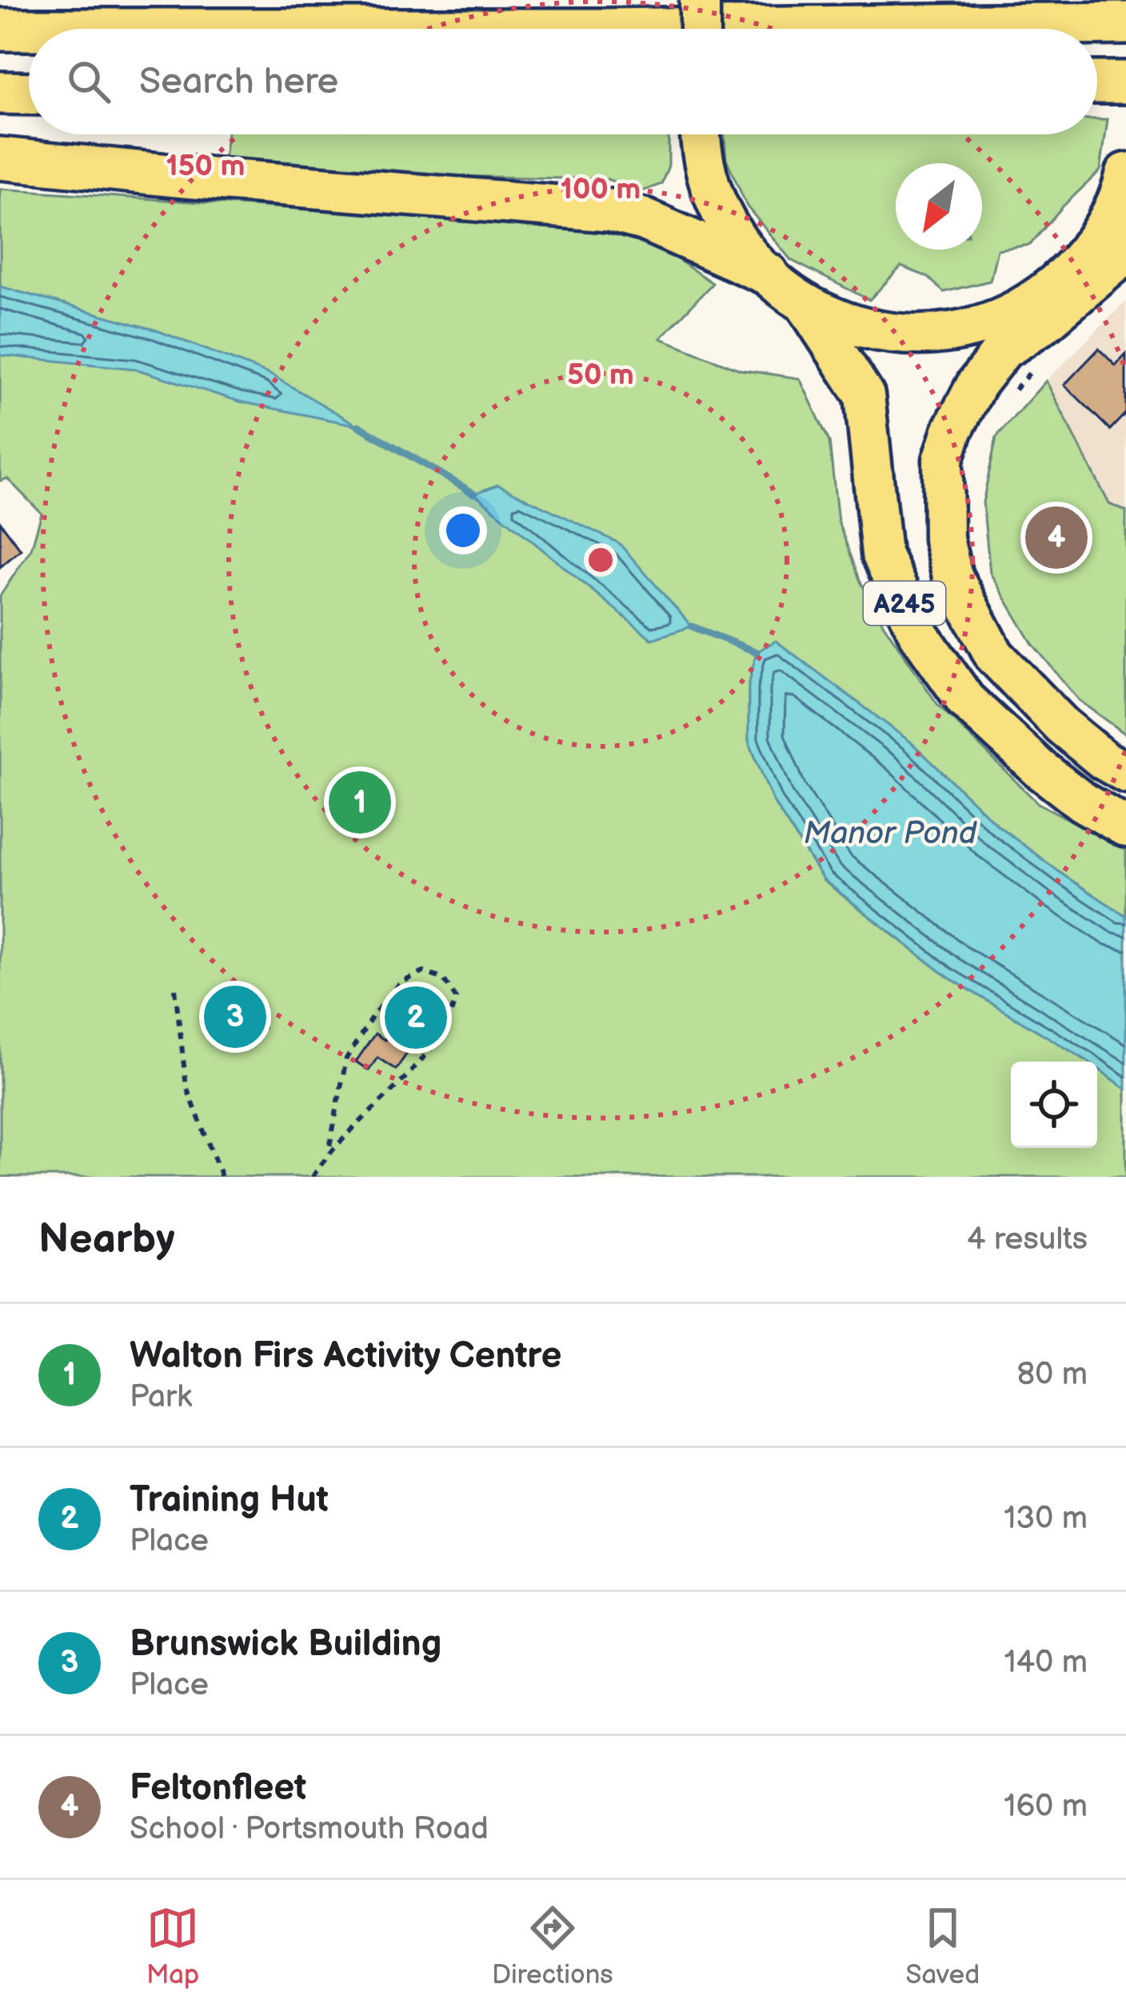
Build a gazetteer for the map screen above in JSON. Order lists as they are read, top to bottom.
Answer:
{
  "streets": {
    "main road": ["A245"]
  },
  "water": ["Manor Pond"],
  "north": "bottom left",
  "page": {
    "search": "Search here",
    "pins": [
      "4",
      "1",
      "3",
      "2"
    ],
    "heading": ["Nearby", "4 results"],
    "list": [
      {
        "mark": "1",
        "name": "Walton Firs Activity Centre",
        "note": "Park",
        "value": "80 m"
      },
      {
        "mark": "2",
        "name": "Training Hut",
        "note": "Place",
        "value": "130 m"
      },
      {
        "mark": "3",
        "name": "Brunswick Building",
        "note": "Place",
        "value": "140 m"
      },
      {
        "mark": "4",
        "name": "Feltonfleet",
        "note": "School · Portsmouth Road",
        "value": "160 m"
      }
    ],
    "nav": ["Map", "Directions", "Saved"]
  },
  "rings": ["150 m", "100 m", "50 m"]
}
